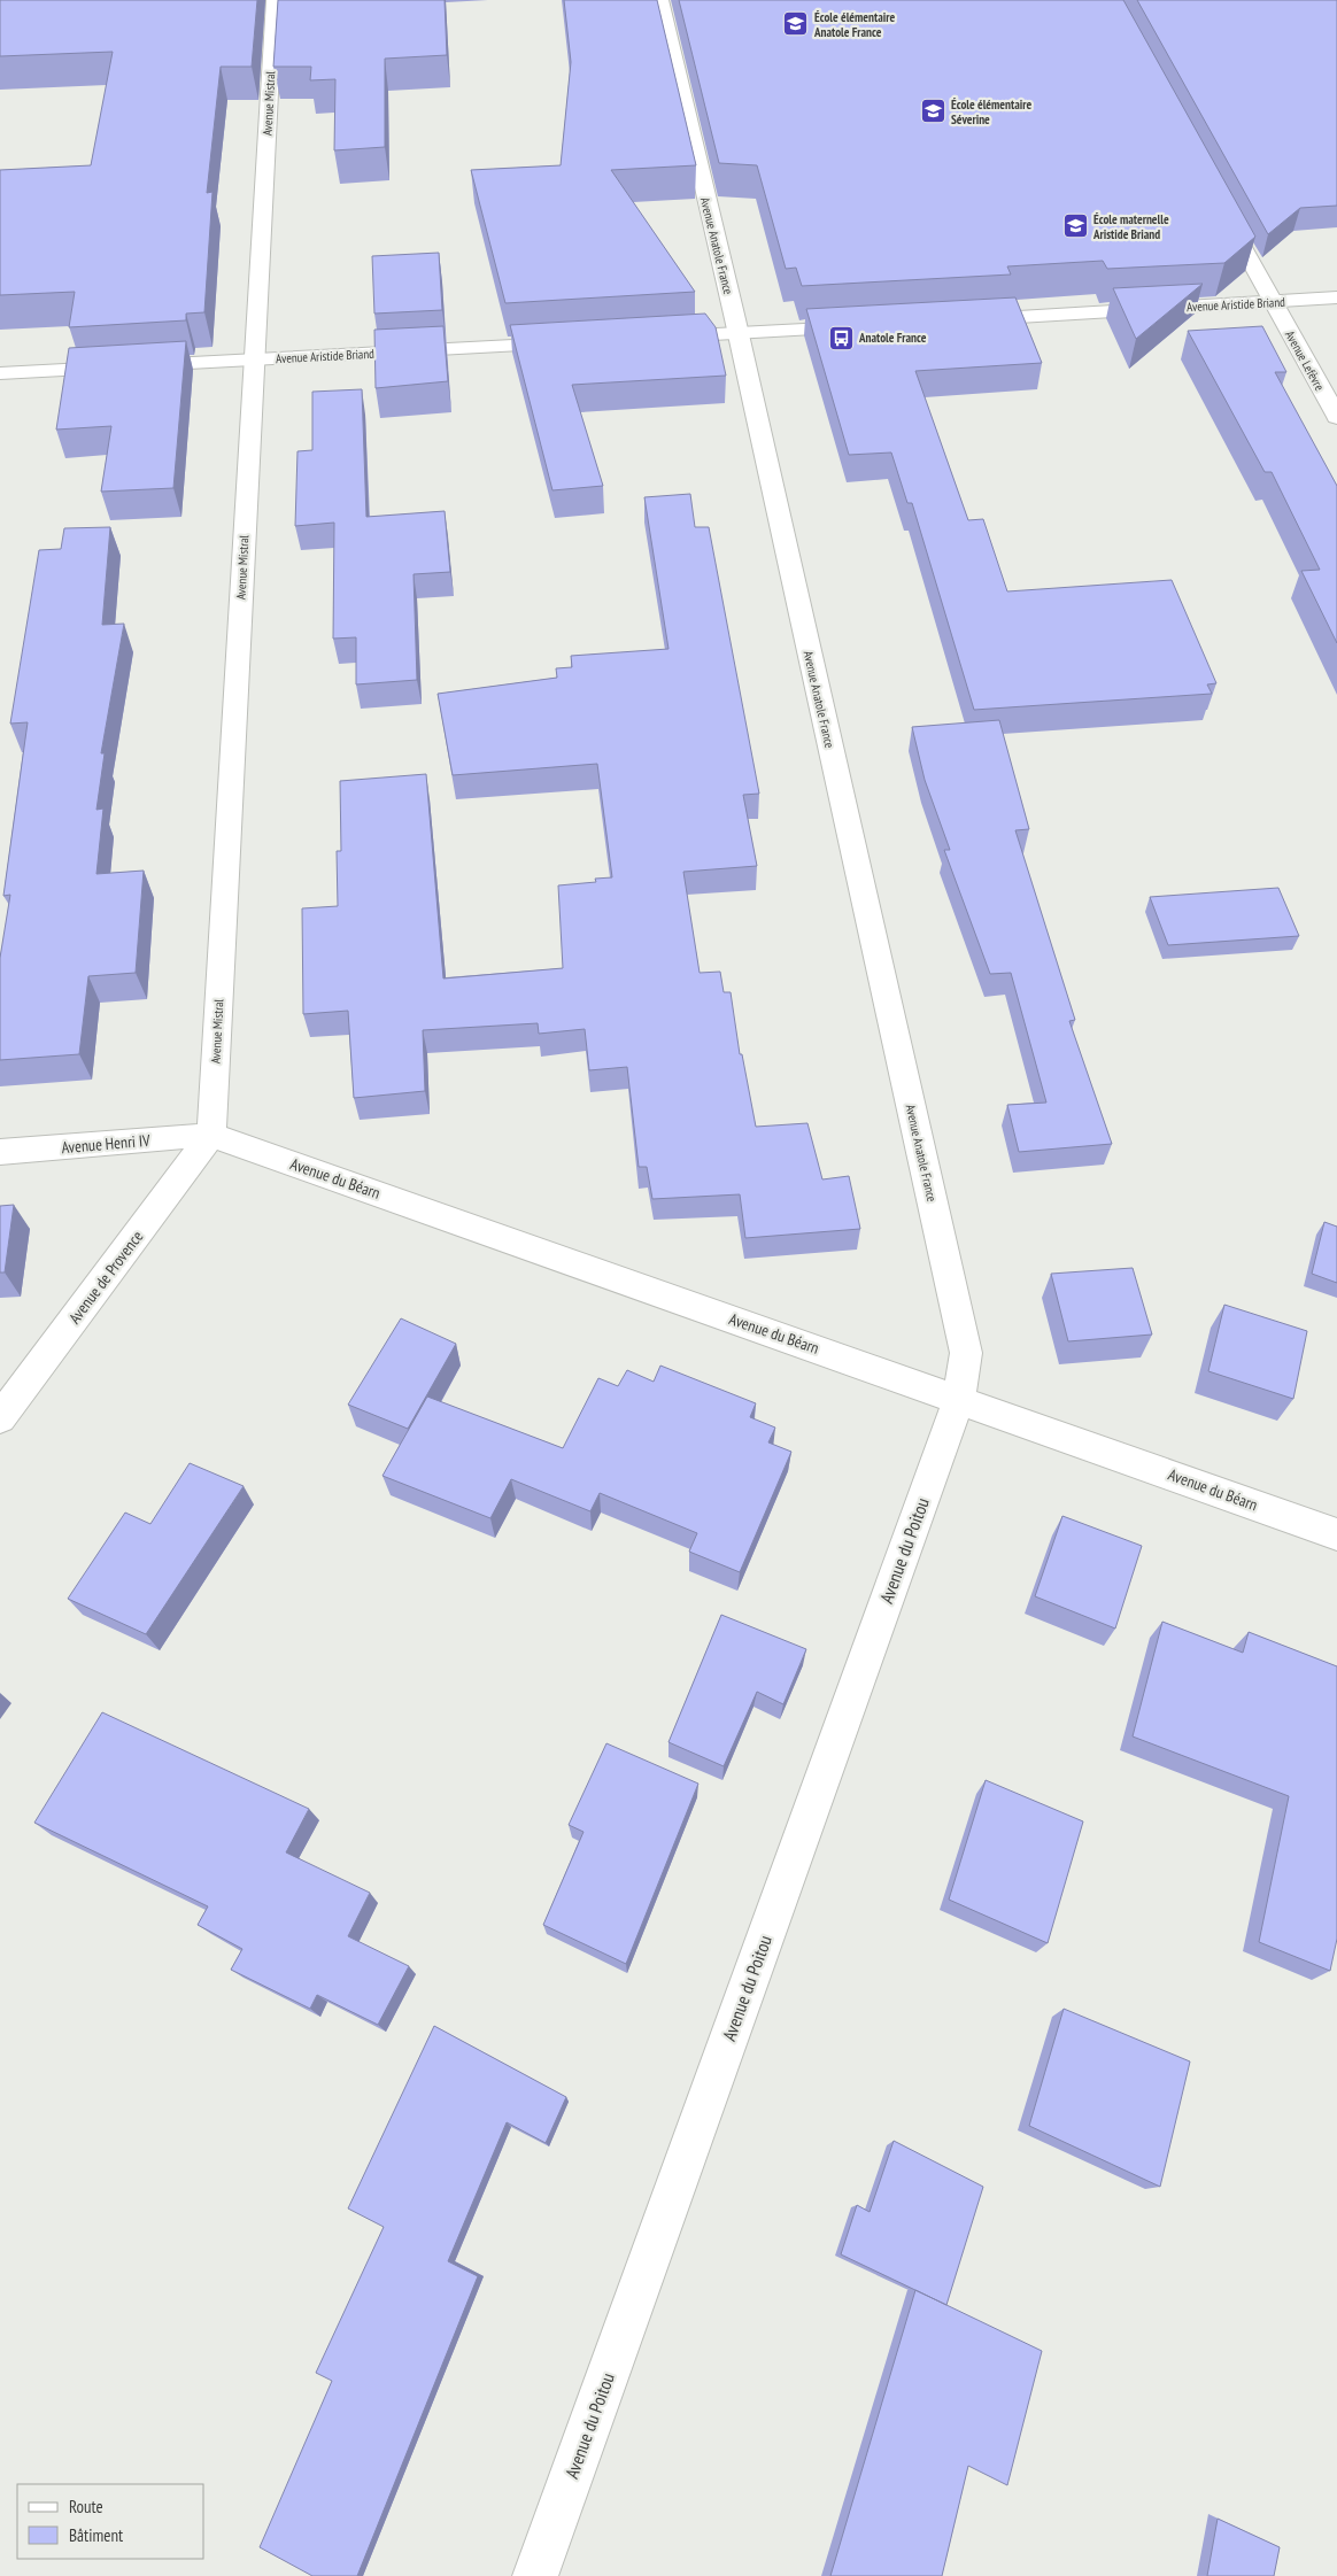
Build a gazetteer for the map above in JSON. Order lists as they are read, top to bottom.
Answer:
{
  "streets": {
    "street": [
      "Avenue Mistral",
      "Avenue Anatole France",
      "Avenue Aristide Briand",
      "Avenue Lefèvre",
      "Avenue Henri IV",
      "Avenue du Béarn",
      "Avenue de Provence",
      "Avenue du Poitou"
    ]
  },
  "crossings": [
    ["Avenue Mistral", "Avenue Aristide Briand"],
    ["Avenue Mistral", "Avenue Henri IV"],
    ["Avenue Mistral", "Avenue du Béarn"],
    ["Avenue Mistral", "Avenue de Provence"],
    ["Avenue Anatole France", "Avenue du Béarn"],
    ["Avenue Anatole France", "Avenue du Poitou"],
    ["Avenue Aristide Briand", "Avenue Lefèvre"],
    ["Avenue Henri IV", "Avenue du Béarn"],
    ["Avenue Henri IV", "Avenue de Provence"],
    ["Avenue du Béarn", "Avenue de Provence"],
    ["Avenue du Béarn", "Avenue du Poitou"]
  ],
  "places": {
    "school or university": ["École élémentaire Anatole France", "École élémentaire Séverine", "École maternelle Aristide Briand"],
    "bus stop": ["Anatole France"]
  },
  "legend": ["Route", "Bâtiment"]
}
